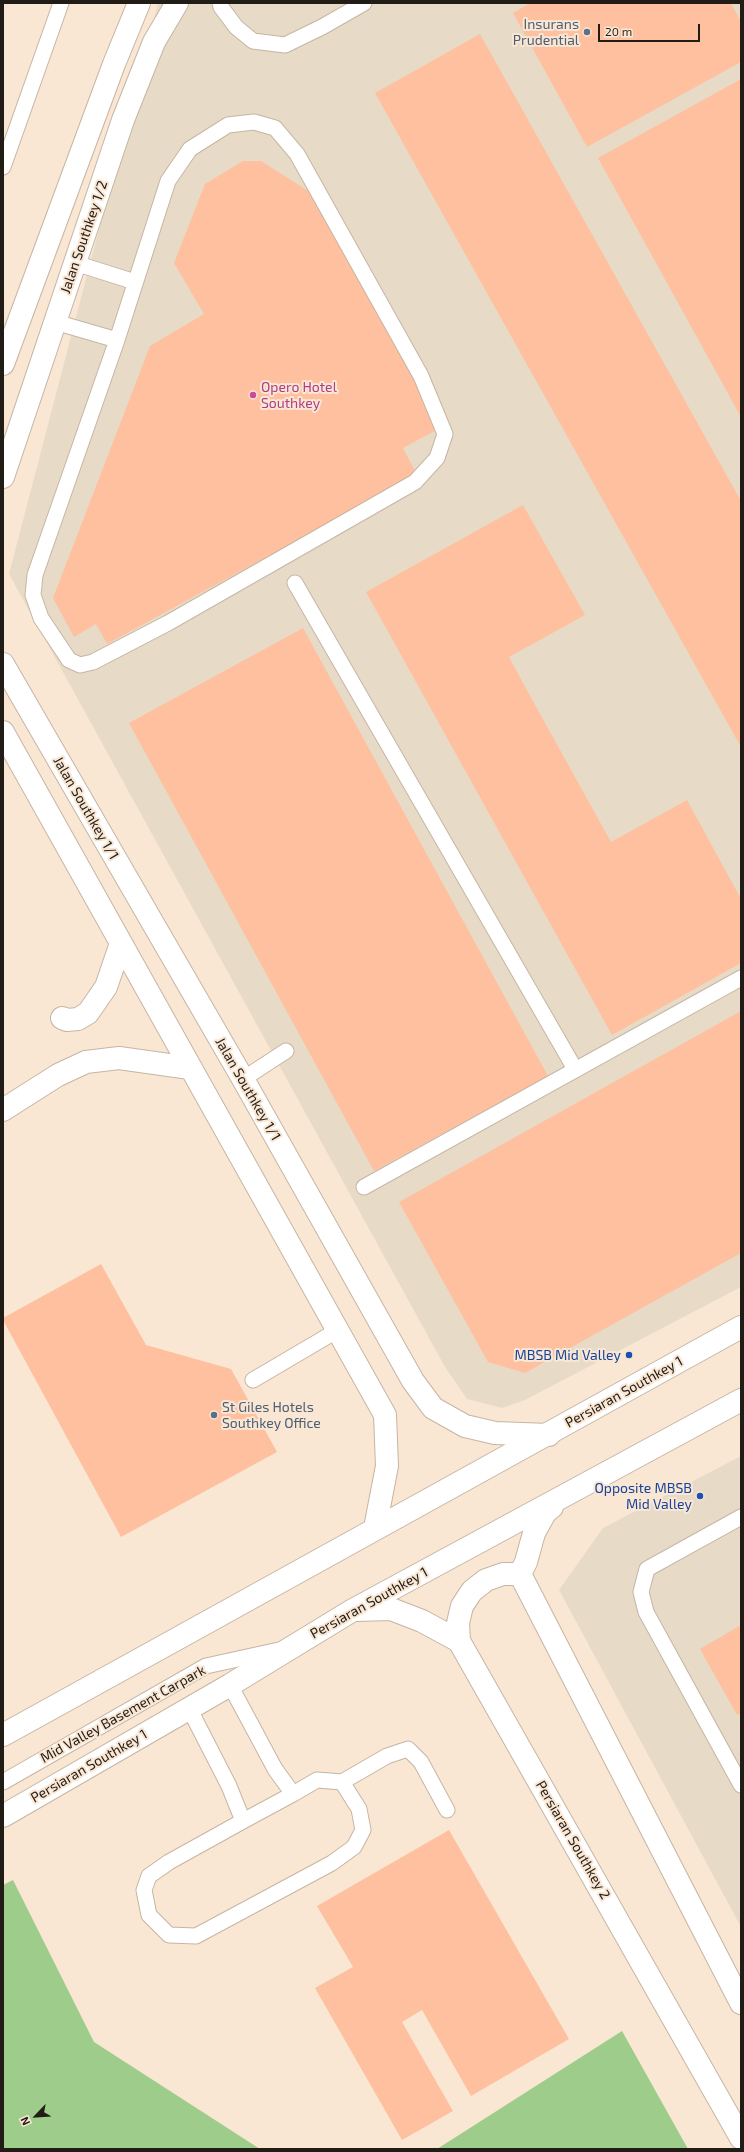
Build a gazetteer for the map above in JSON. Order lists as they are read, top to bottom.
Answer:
{
  "streets": {
    "street": [
      "Jalan Southkey 1/2",
      "Jalan Southkey 1/1",
      "Persiaran Southkey 1",
      "Persiaran Southkey 2"
    ],
    "lane": ["Mid Valley Basement Carpark"]
  },
  "crossings": [
    ["Jalan Southkey 1/1", "Persiaran Southkey 1"],
    ["Persiaran Southkey 1", "Mid Valley Basement Carpark"]
  ],
  "places": [
    "Insurans Prudential",
    "Opero Hotel Southkey",
    "MBSB Mid Valley",
    "St Giles Hotels Southkey Office",
    "Opposite MBSB Mid Valley"
  ],
  "scale_bar": "20 m",
  "north": "bottom left"
}
